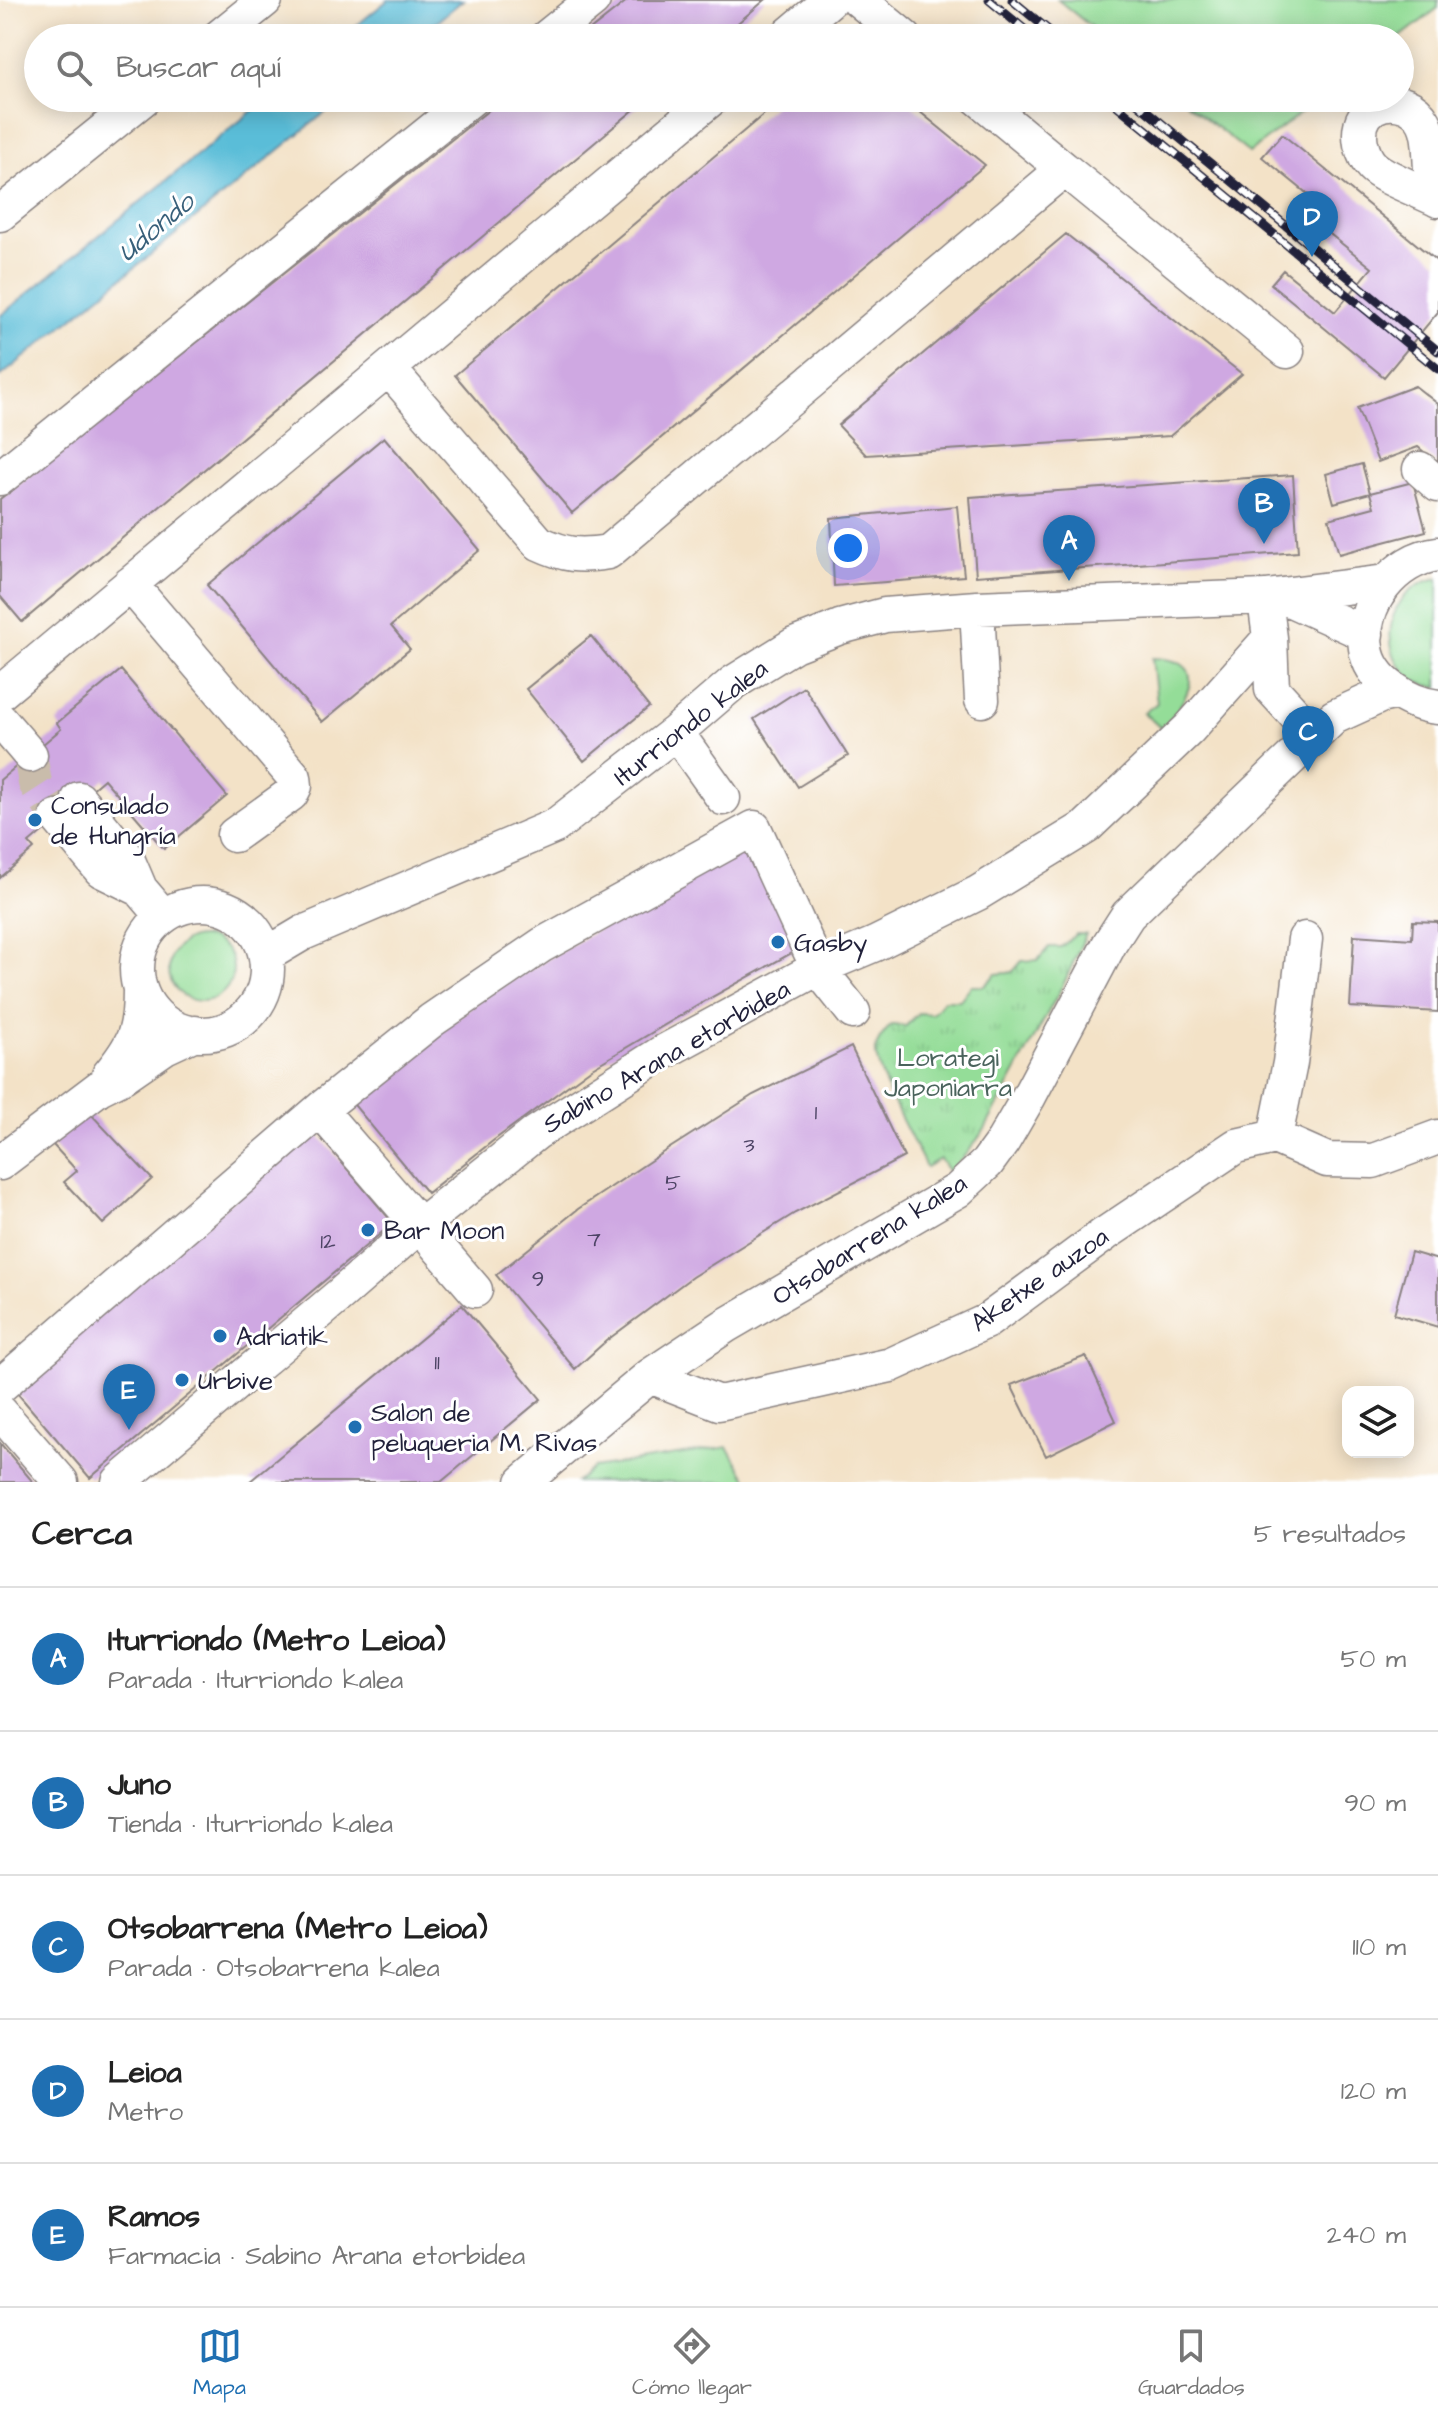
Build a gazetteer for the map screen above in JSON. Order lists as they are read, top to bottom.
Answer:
{
  "streets": {
    "street": [
      "Iturriondo kalea",
      "Sabino Arana etorbidea",
      "Otsobarrena kalea",
      "Aketxe auzoa"
    ]
  },
  "crossings": [
    ["Iturriondo kalea", "Sabino Arana etorbidea"],
    ["Otsobarrena kalea", "Aketxe auzoa"]
  ],
  "water": ["Udondo"],
  "parks": ["Lorategi Japoniarra"],
  "places": [
    "Consulado de Hungría",
    "Gasby",
    "Bar Moon",
    "Adriatik",
    "Urbive",
    "Salon de peluqueria M. Rivas"
  ],
  "house_numbers": [
    "1",
    "3",
    "5",
    "7",
    "12",
    "9",
    "11"
  ],
  "page": {
    "search": "Buscar aquí",
    "pins": [
      "D",
      "B",
      "A",
      "C",
      "E"
    ],
    "heading": ["Cerca", "5 resultados"],
    "list": [
      {
        "mark": "A",
        "name": "Iturriondo (Metro Leioa)",
        "note": "Parada · Iturriondo kalea",
        "value": "50 m"
      },
      {
        "mark": "B",
        "name": "Juno",
        "note": "Tienda · Iturriondo kalea",
        "value": "90 m"
      },
      {
        "mark": "C",
        "name": "Otsobarrena (Metro Leioa)",
        "note": "Parada · Otsobarrena kalea",
        "value": "110 m"
      },
      {
        "mark": "D",
        "name": "Leioa",
        "note": "Metro",
        "value": "120 m"
      },
      {
        "mark": "E",
        "name": "Ramos",
        "note": "Farmacia · Sabino Arana etorbidea",
        "value": "240 m"
      }
    ],
    "nav": ["Mapa", "Cómo llegar", "Guardados"]
  }
}
